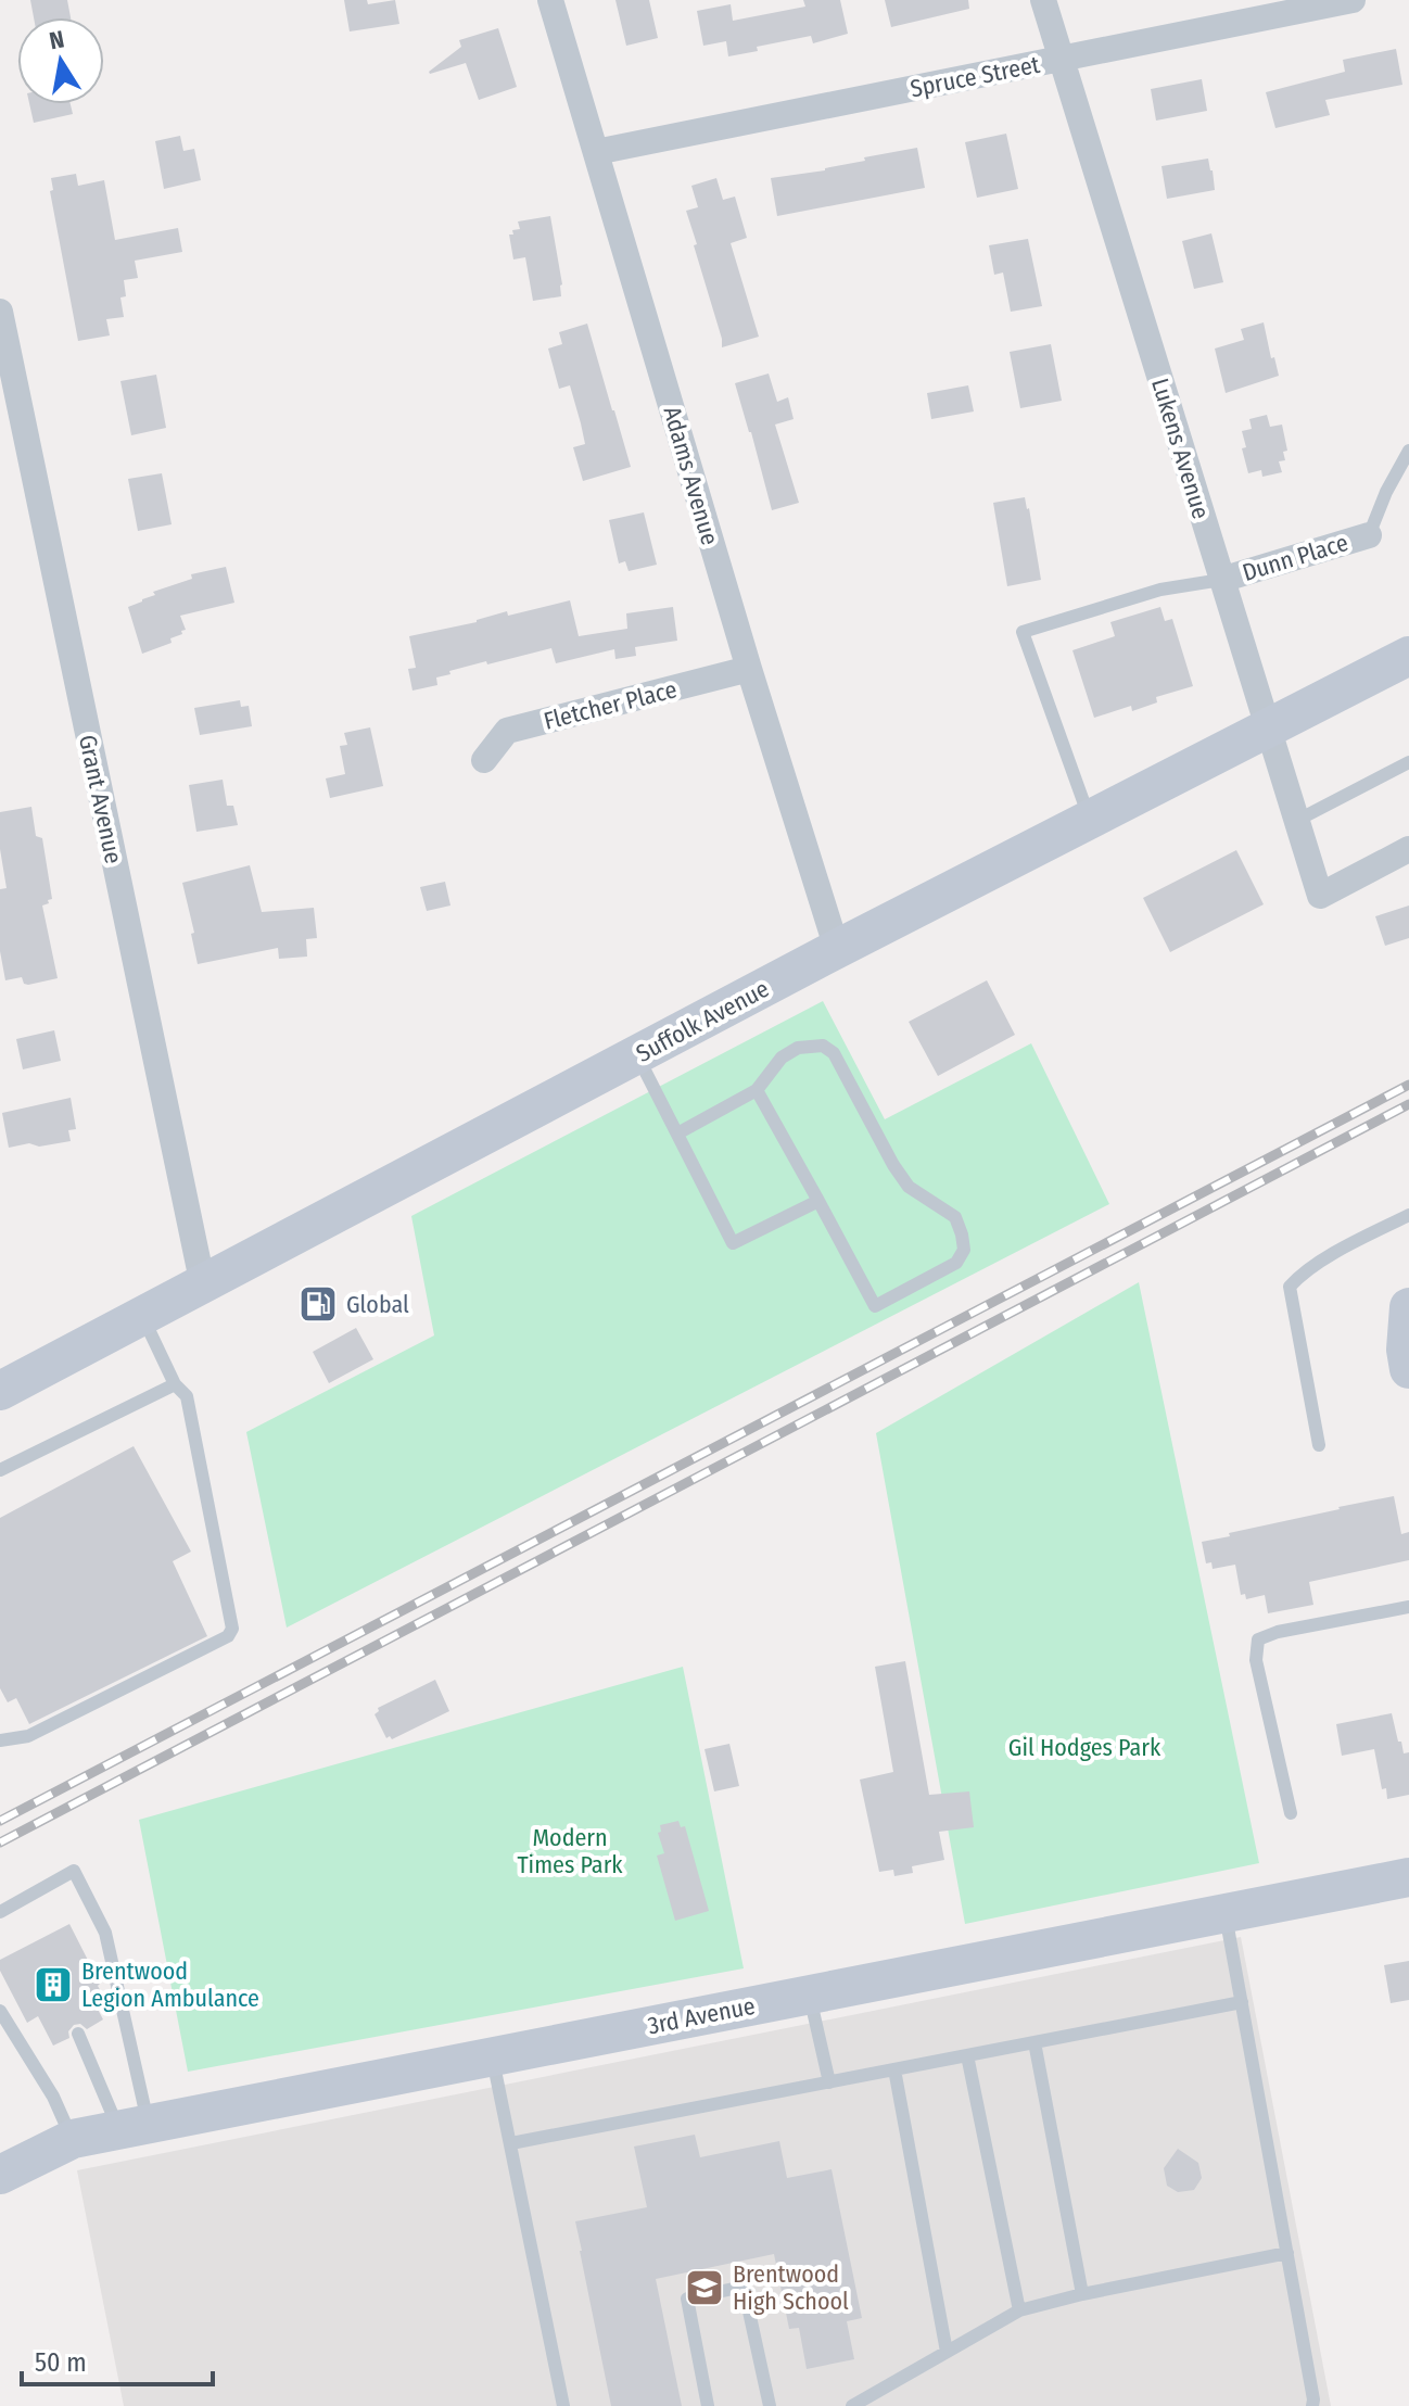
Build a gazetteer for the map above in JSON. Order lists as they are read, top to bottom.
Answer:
{
  "streets": {
    "main road": ["Suffolk Avenue", "3rd Avenue"],
    "street": [
      "Spruce Street",
      "Lukens Avenue",
      "Adams Avenue",
      "Dunn Place",
      "Fletcher Place",
      "Grant Avenue"
    ]
  },
  "crossings": [
    ["Spruce Street", "Lukens Avenue"],
    ["Spruce Street", "Adams Avenue"],
    ["Lukens Avenue", "Dunn Place"],
    ["Lukens Avenue", "Suffolk Avenue"],
    ["Adams Avenue", "Fletcher Place"],
    ["Adams Avenue", "Suffolk Avenue"],
    ["Grant Avenue", "Suffolk Avenue"]
  ],
  "parks": ["Gil Hodges Park", "Modern Times Park"],
  "places": {
    "fuel station": ["Global"],
    "building": ["Brentwood Legion Ambulance"],
    "school or university": ["Brentwood High School"]
  },
  "scale_bar": "50 m",
  "north": "top"
}
